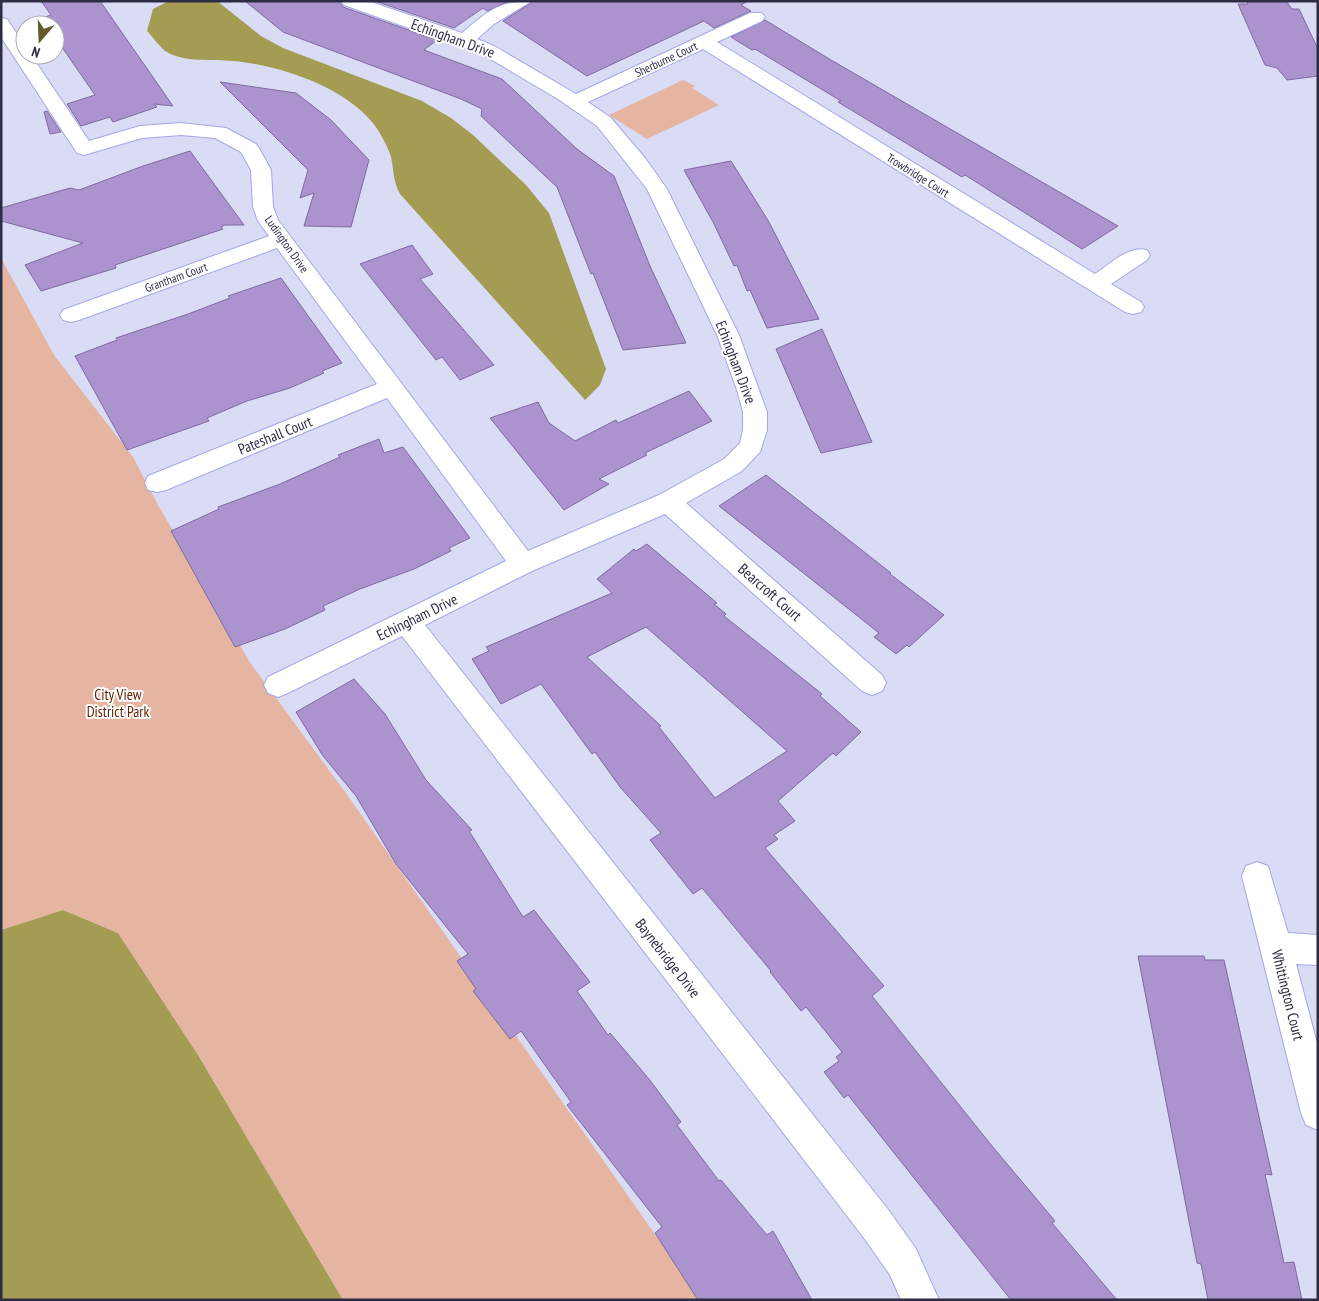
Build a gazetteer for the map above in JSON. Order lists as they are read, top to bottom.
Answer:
{
  "streets": {
    "street": [
      "Echingham Drive",
      "Sherburne Court",
      "Trowbridge Court",
      "Ludington Drive",
      "Grantham Court",
      "Pateshall Court",
      "Bearcroft Court",
      "Baynebridge Drive",
      "Whittington Court"
    ]
  },
  "crossings": [
    ["Echingham Drive", "Sherburne Court"],
    ["Echingham Drive", "Ludington Drive"],
    ["Echingham Drive", "Bearcroft Court"],
    ["Echingham Drive", "Baynebridge Drive"],
    ["Sherburne Court", "Trowbridge Court"],
    ["Ludington Drive", "Grantham Court"],
    ["Ludington Drive", "Pateshall Court"]
  ],
  "parks": ["City View District Park"],
  "north": "bottom"
}
